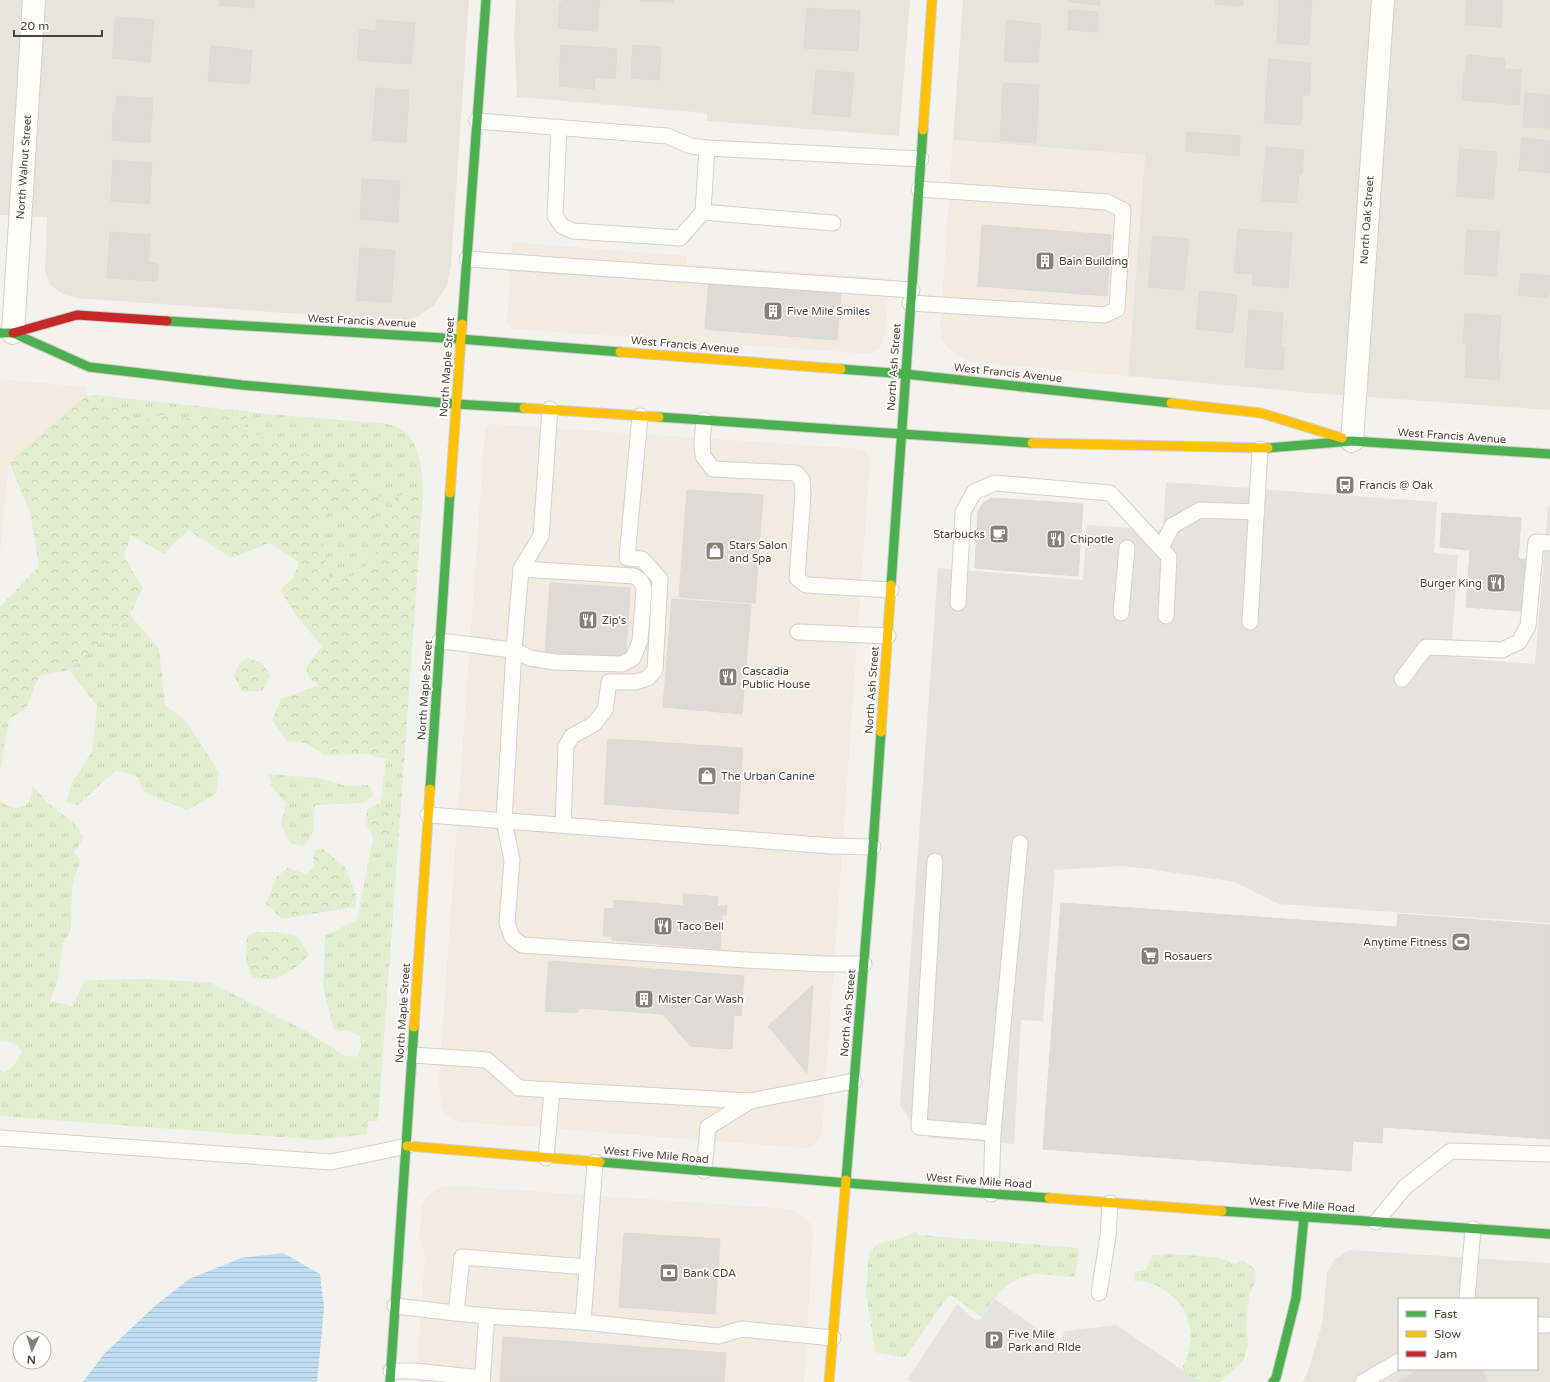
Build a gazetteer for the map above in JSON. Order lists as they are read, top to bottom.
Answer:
{
  "streets": {
    "main road": [
      "West Francis Avenue",
      "North Maple Street",
      "North Ash Street",
      "West Five Mile Road"
    ],
    "street": ["North Walnut Street", "North Oak Street"]
  },
  "crossings": [
    ["North Walnut Street", "West Francis Avenue"],
    ["North Oak Street", "West Francis Avenue"],
    ["West Francis Avenue", "North Maple Street"],
    ["West Francis Avenue", "North Ash Street"],
    ["North Maple Street", "West Five Mile Road"],
    ["North Ash Street", "West Five Mile Road"]
  ],
  "places": {
    "building": ["Bain Building", "Five Mile Smiles", "Mister Car Wash"],
    "bus stop": ["Francis @ Oak"],
    "cafe": ["Starbucks"],
    "restaurant": [
      "Chipotle",
      "Burger King",
      "Zip's",
      "Cascadia Public House",
      "Taco Bell"
    ],
    "shop": ["Stars Salon and Spa", "The Urban Canine"],
    "sports": ["Anytime Fitness"],
    "supermarket": ["Rosauers"],
    "bank": ["Bank CDA"],
    "parking": ["Five Mile Park and RIde"]
  },
  "legend": ["Fast", "Slow", "Jam"],
  "scale_bar": "20 m",
  "north": "bottom"
}
